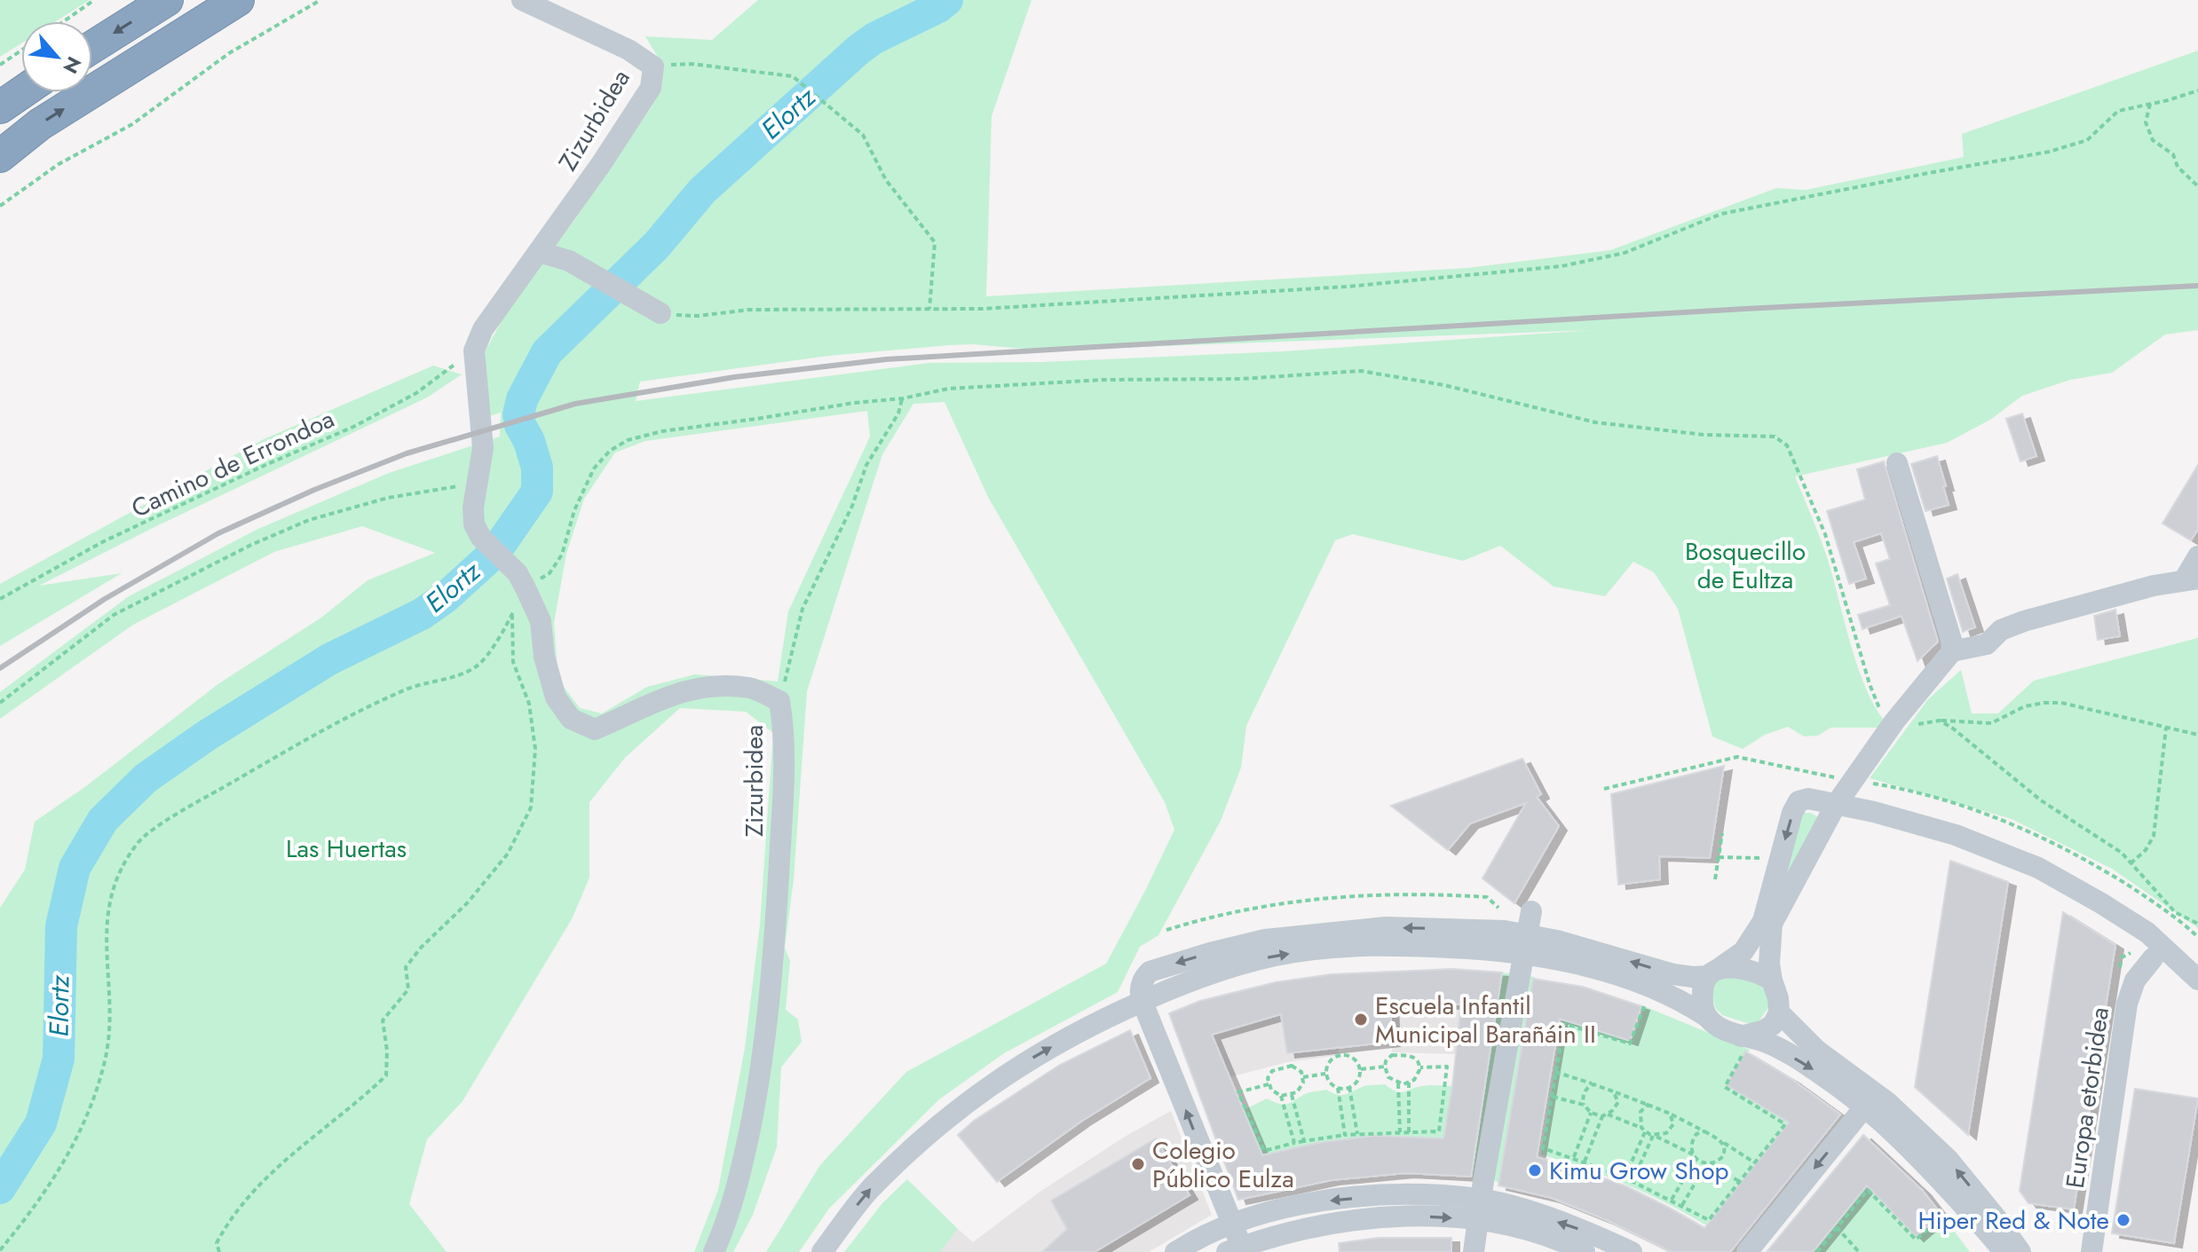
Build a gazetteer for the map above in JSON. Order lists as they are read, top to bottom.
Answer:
{
  "streets": {
    "street": ["Zizurbidea", "Europa etorbidea"],
    "path": ["Camino de Errondoa"]
  },
  "crossings": [
    ["Zizurbidea", "Camino de Errondoa"]
  ],
  "water": ["Elortz"],
  "parks": ["Bosquecillo de Eultza", "Las Huertas"],
  "places": [
    "Escuela Infantil Municipal Barañáin II",
    "Colegio Público Eulza",
    "Kimu Grow Shop",
    "Hiper Red & Note"
  ],
  "north": "bottom right"
}
